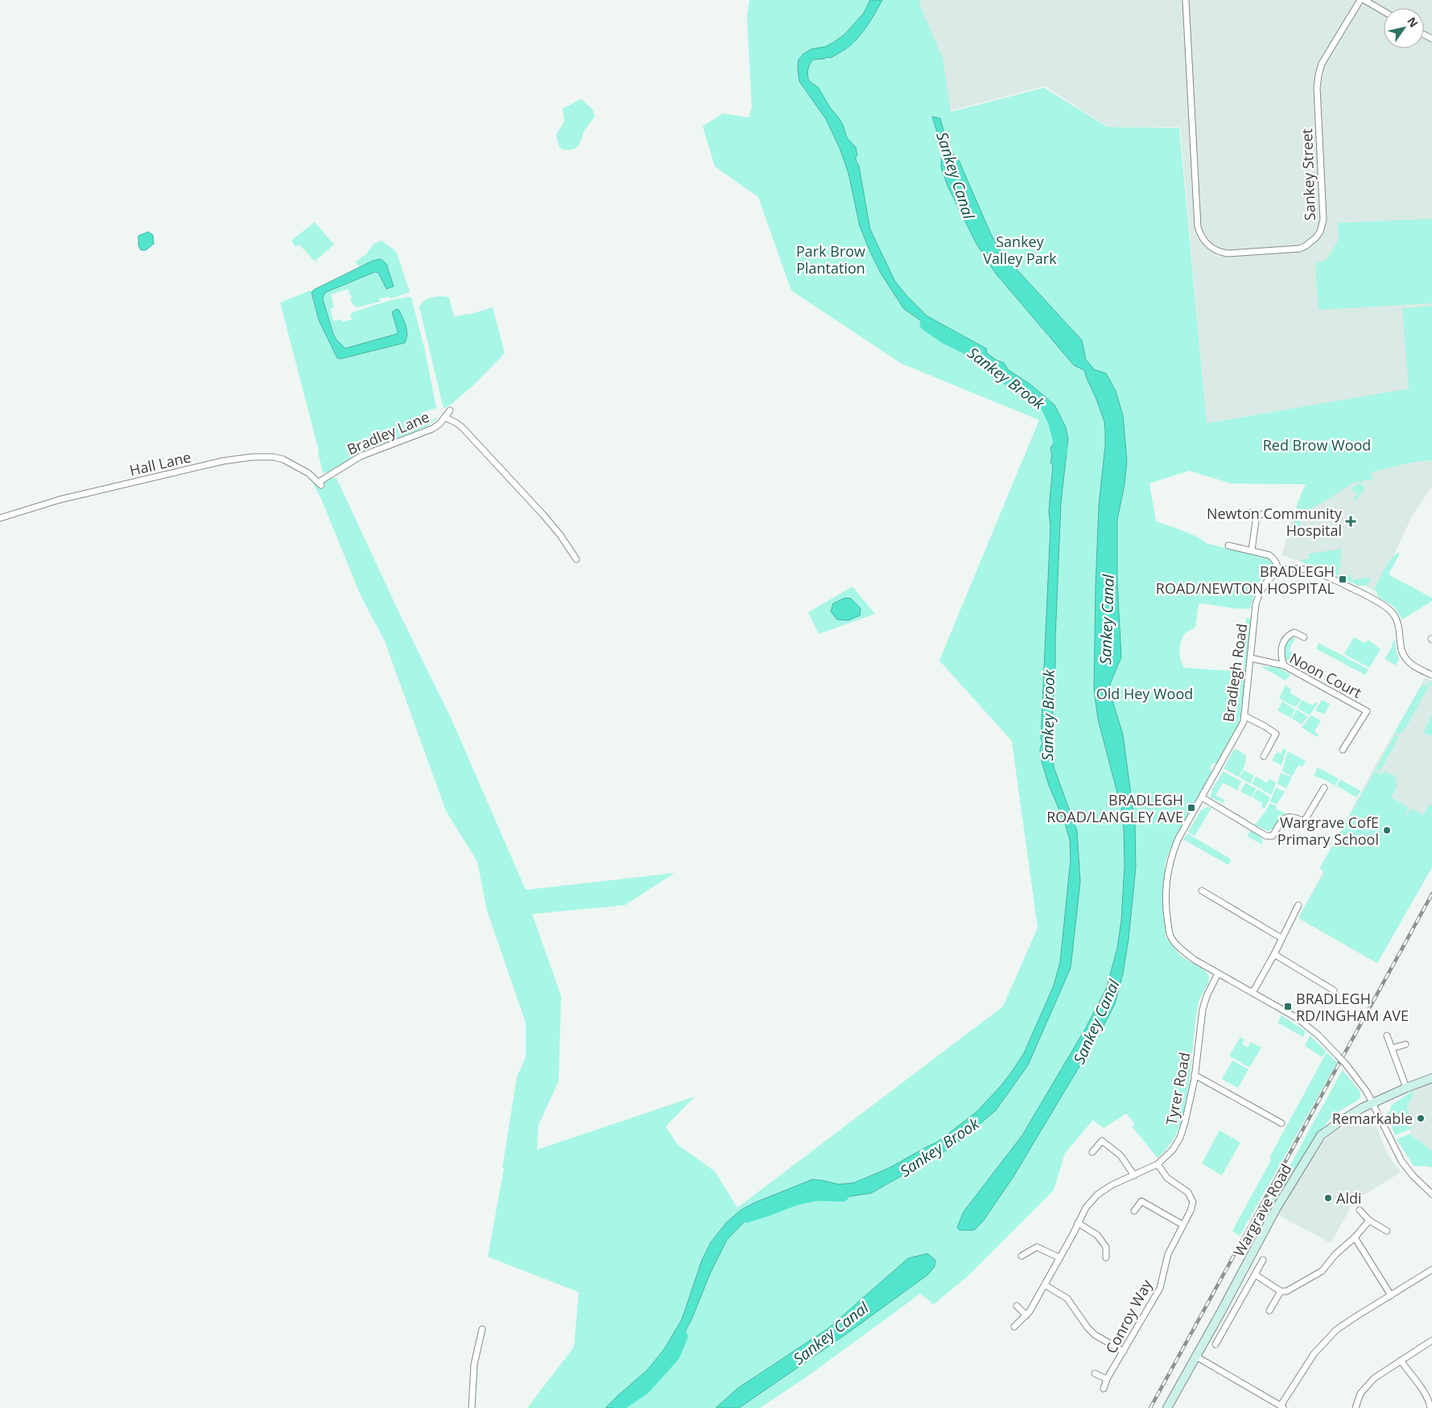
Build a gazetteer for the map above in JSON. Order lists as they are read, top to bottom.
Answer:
{
  "streets": {
    "street": [
      "Sankey Street",
      "Bradley Lane",
      "Hall Lane",
      "Bradlegh Road",
      "Noon Court",
      "Tyrer Road",
      "Wargrave Road",
      "Conroy Way"
    ]
  },
  "crossings": [
    ["Bradley Lane", "Hall Lane"],
    ["Bradlegh Road", "Noon Court"],
    ["Bradlegh Road", "Tyrer Road"],
    ["Bradlegh Road", "Wargrave Road"],
    ["Tyrer Road", "Conroy Way"]
  ],
  "water": ["Sankey Canal", "Sankey Brook"],
  "parks": [
    "Sankey Valley Park",
    "Park Brow Plantation",
    "Red Brow Wood",
    "Old Hey Wood"
  ],
  "places": {
    "health": ["Newton Community Hospital"],
    "transit": ["BRADLEGH ROAD/NEWTON HOSPITAL", "BRADLEGH ROAD/LANGLEY AVE", "BRADLEGH RD/INGHAM AVE"],
    "other": ["Wargrave CofE Primary School", "Remarkable", "Aldi"]
  },
  "north": "top right"
}
